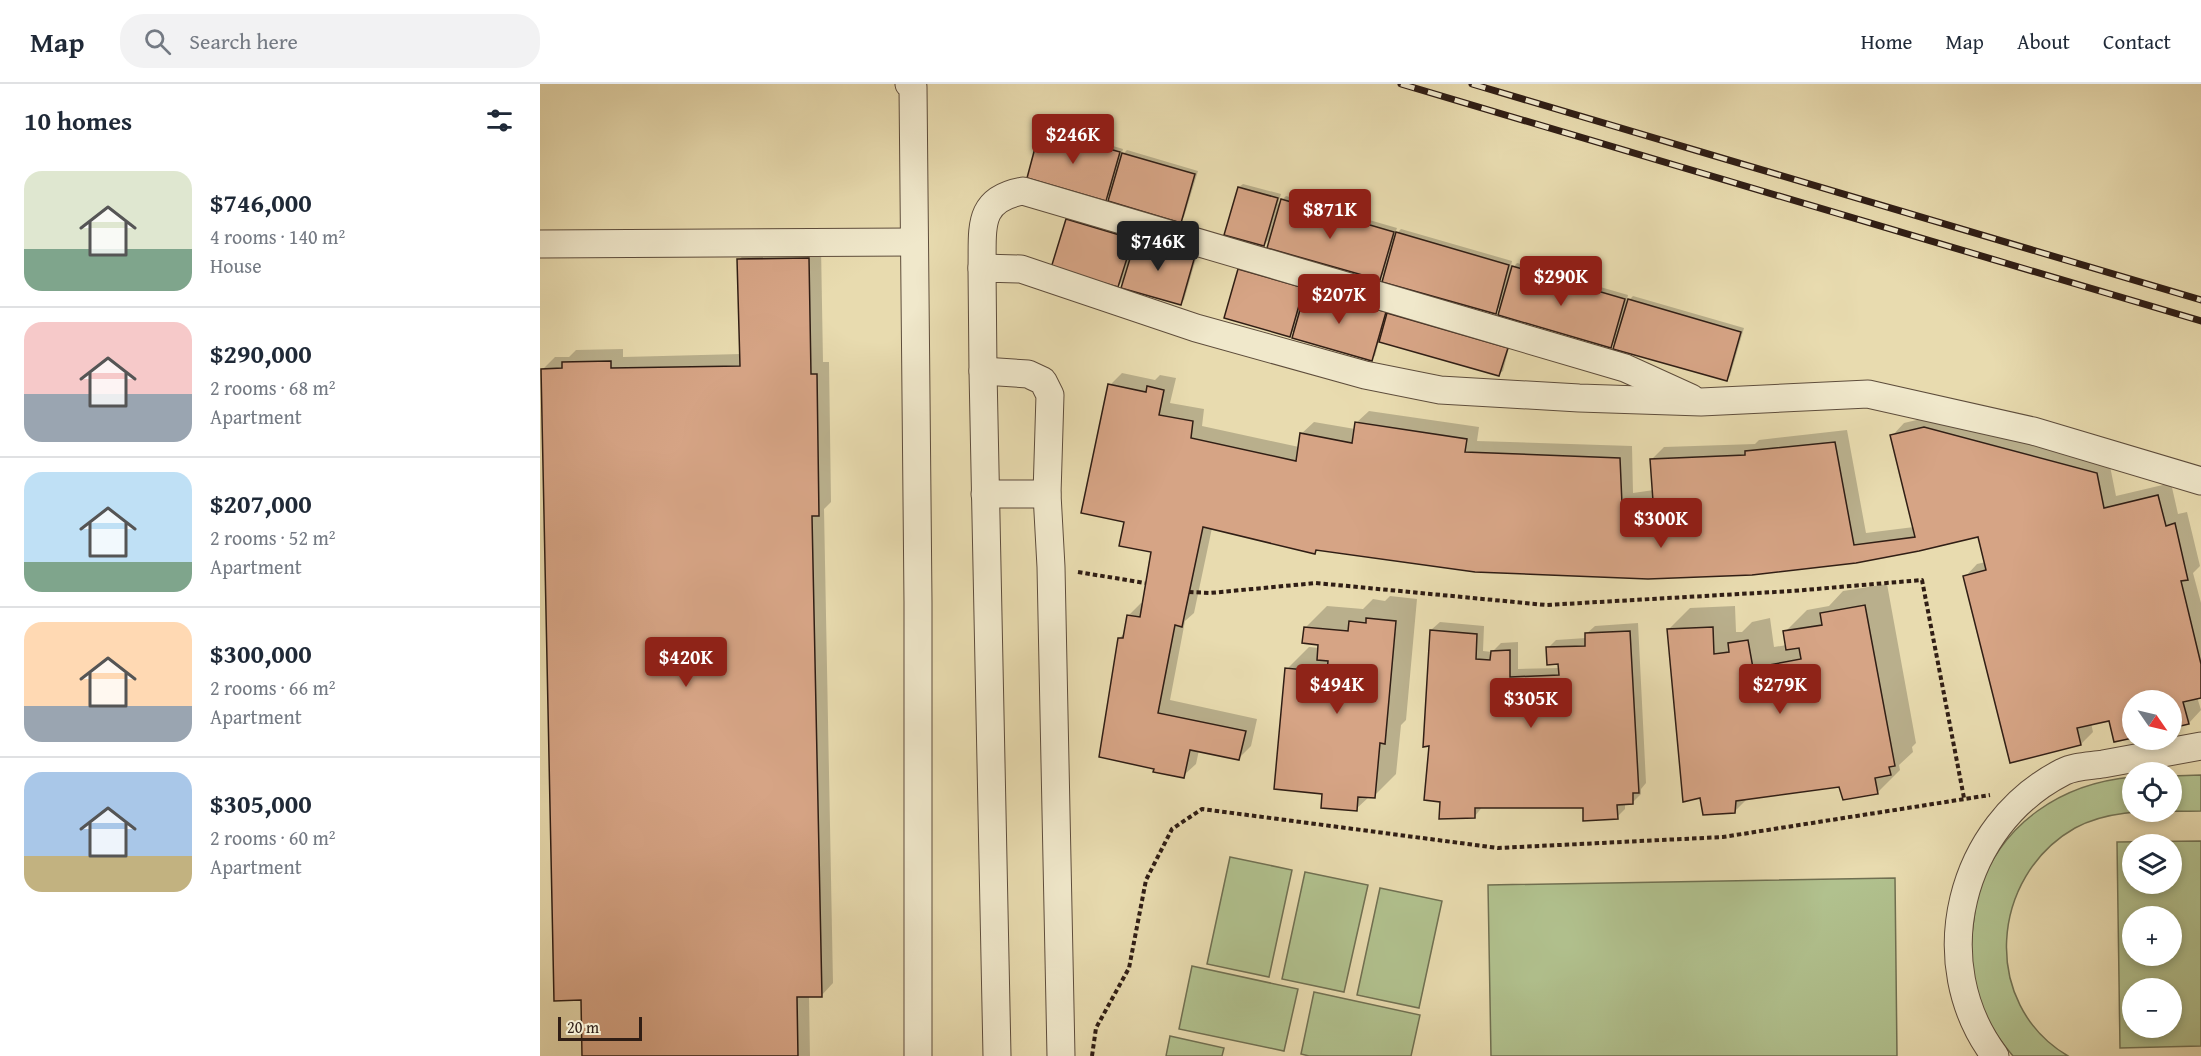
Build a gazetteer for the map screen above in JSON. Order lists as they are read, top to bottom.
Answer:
{
  "scale_bar": "20 m",
  "north": "bottom right",
  "page": {
    "header": "Map",
    "search": "Search here",
    "nav": [
      "Home",
      "Map",
      "About",
      "Contact"
    ],
    "heading": "10 homes",
    "price": [
      "$246K",
      "$871K",
      "$746K",
      "$290K",
      "$207K",
      "$300K",
      "$420K",
      "$494K",
      "$279K",
      "$305K"
    ],
    "list": [
      {
        "name": "$746,000",
        "note": "4 rooms · 140 m² · House"
      },
      {
        "name": "$290,000",
        "note": "2 rooms · 68 m² · Apartment"
      },
      {
        "name": "$207,000",
        "note": "2 rooms · 52 m² · Apartment"
      },
      {
        "name": "$300,000",
        "note": "2 rooms · 66 m² · Apartment"
      },
      {
        "name": "$305,000",
        "note": "2 rooms · 60 m² · Apartment"
      }
    ],
    "map_buttons": ["+", "−"],
    "scale": "20 m"
  }
}
